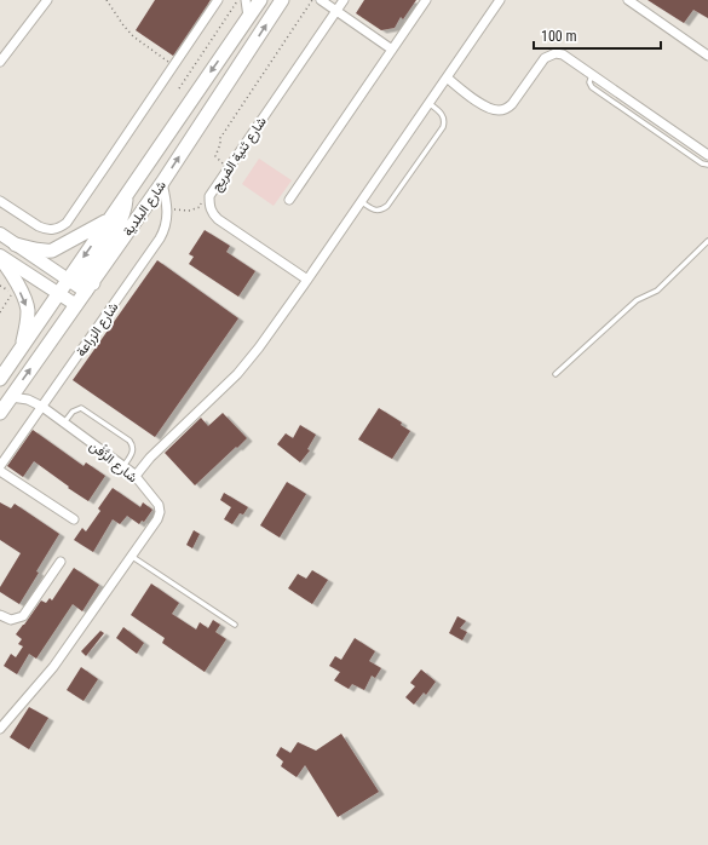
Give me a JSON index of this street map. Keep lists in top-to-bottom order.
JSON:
{
  "streets": {
    "main road": ["شارع البلدية"],
    "street": ["شارع ثنية الفريج", "شارع الزراعة", "شارع الزَّفْن"]
  },
  "crossings": [
    ["شارع البلدية", "شارع الزراعة"],
    ["شارع البلدية", "شارع الزَّفْن"],
    ["شارع الزراعة", "شارع الزَّفْن"]
  ],
  "scale_bar": "100 m"
}
